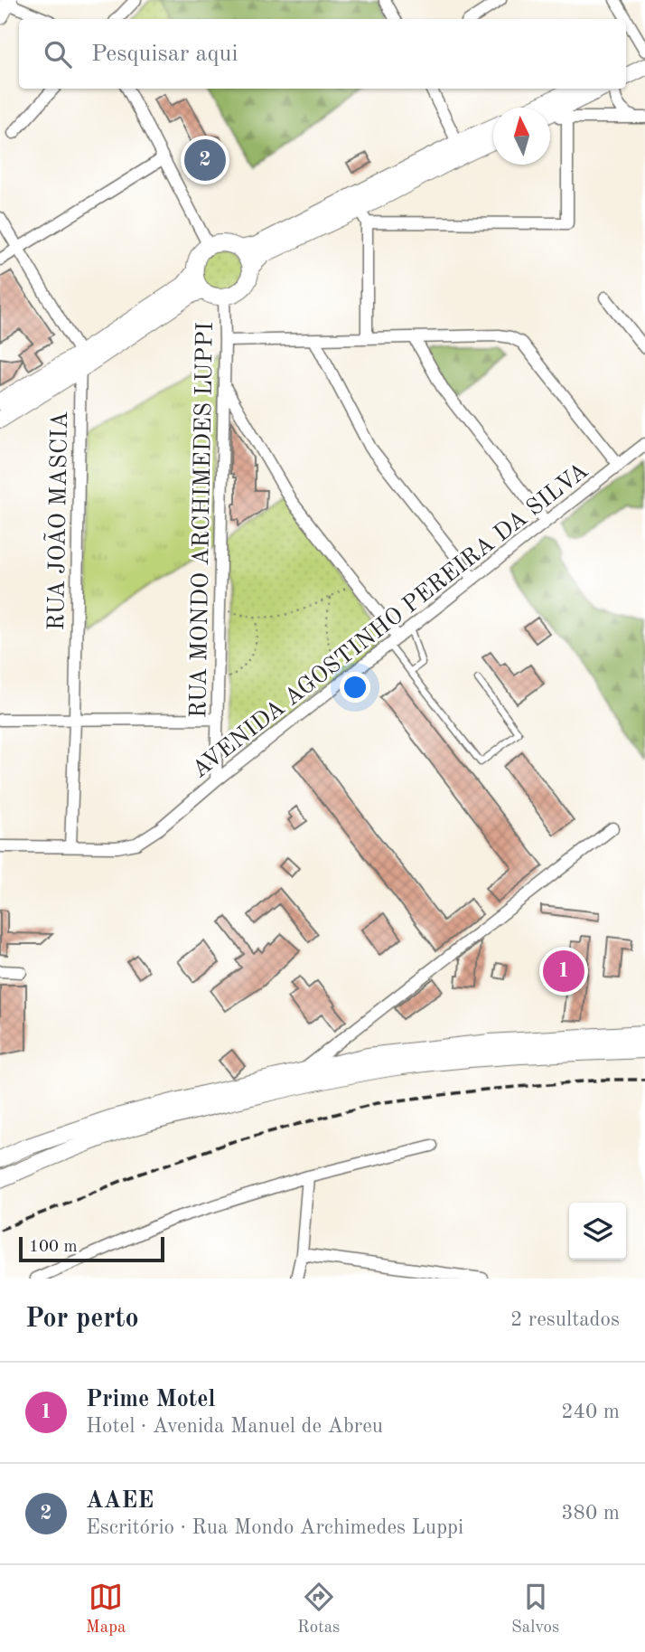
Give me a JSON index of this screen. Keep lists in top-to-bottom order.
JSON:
{
  "streets": {
    "street": ["RUA MONDO ARCHIMEDES LUPPI", "RUA JOÃO MASCIA", "AVENIDA AGOSTINHO PEREIRA DA SILVA"]
  },
  "crossings": [
    ["RUA MONDO ARCHIMEDES LUPPI", "AVENIDA AGOSTINHO PEREIRA DA SILVA"],
    ["RUA JOÃO MASCIA", "AVENIDA AGOSTINHO PEREIRA DA SILVA"]
  ],
  "scale_bar": "100 m",
  "north": "top",
  "page": {
    "search": "Pesquisar aqui",
    "pins": ["2", "1"],
    "scale": "100 m",
    "heading": ["Por perto", "2 resultados"],
    "list": [
      {
        "mark": "1",
        "name": "Prime Motel",
        "note": "Hotel · Avenida Manuel de Abreu",
        "value": "240 m"
      },
      {
        "mark": "2",
        "name": "AAEE",
        "note": "Escritório · Rua Mondo Archimedes Luppi",
        "value": "380 m"
      }
    ],
    "nav": ["Mapa", "Rotas", "Salvos"]
  }
}
